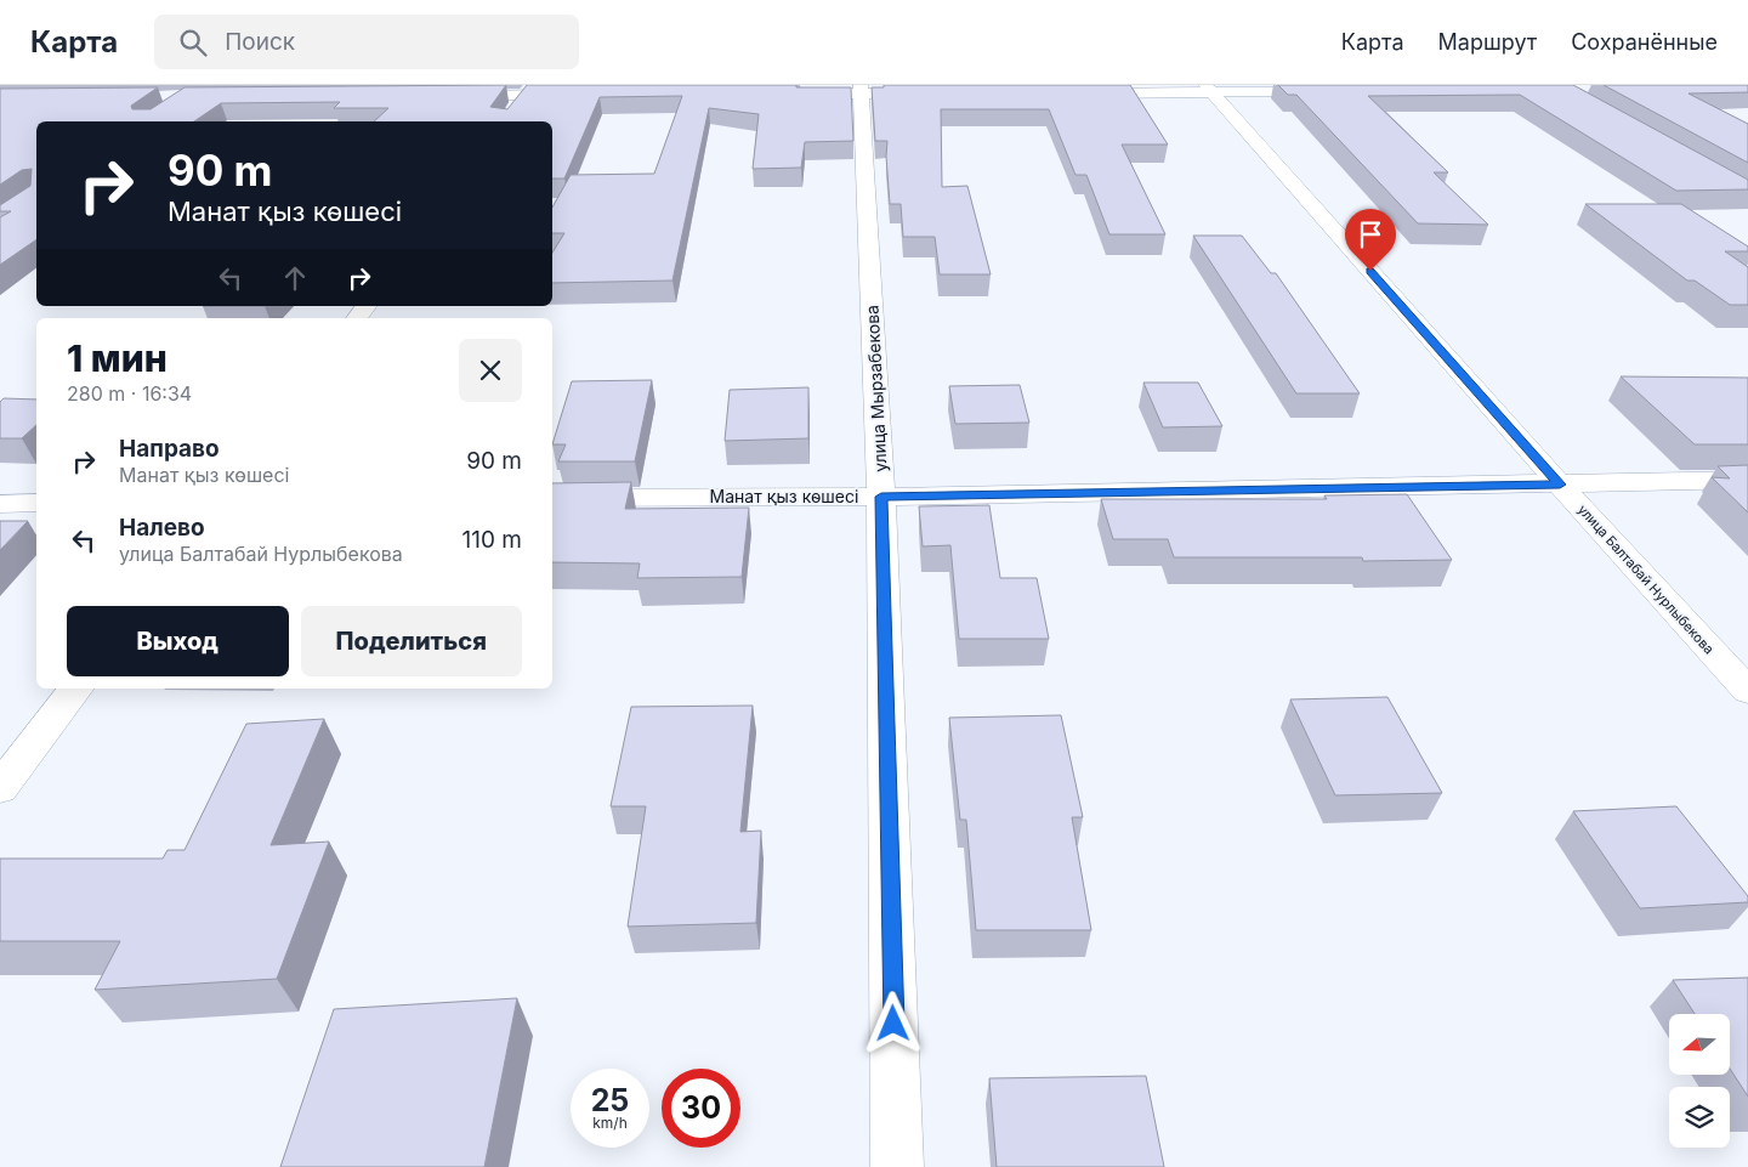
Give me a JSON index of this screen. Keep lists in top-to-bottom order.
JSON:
{
  "streets": {
    "street": ["улица Мырзабекова", "Манат қыз көшесі", "улица Балтабай Нурлыбекова"]
  },
  "crossings": [
    ["улица Мырзабекова", "Манат қыз көшесі"],
    ["Манат қыз көшесі", "улица Балтабай Нурлыбекова"]
  ],
  "north": "left",
  "page": {
    "header": "Карта",
    "search": "Поиск",
    "nav": ["Карта", "Маршрут", "Сохранённые"],
    "turn": ["90 m", "Манат қыз көшесі"],
    "heading": ["1 мин", "280 m · 16:34"],
    "list": [
      {
        "name": "Направо",
        "note": "Манат қыз көшесі",
        "value": "90 m"
      },
      {
        "name": "Налево",
        "note": "улица Балтабай Нурлыбекова",
        "value": "110 m"
      }
    ],
    "buttons": ["Выход", "Поделиться"],
    "speed": "25 km/h",
    "limit": "30"
  }
}
